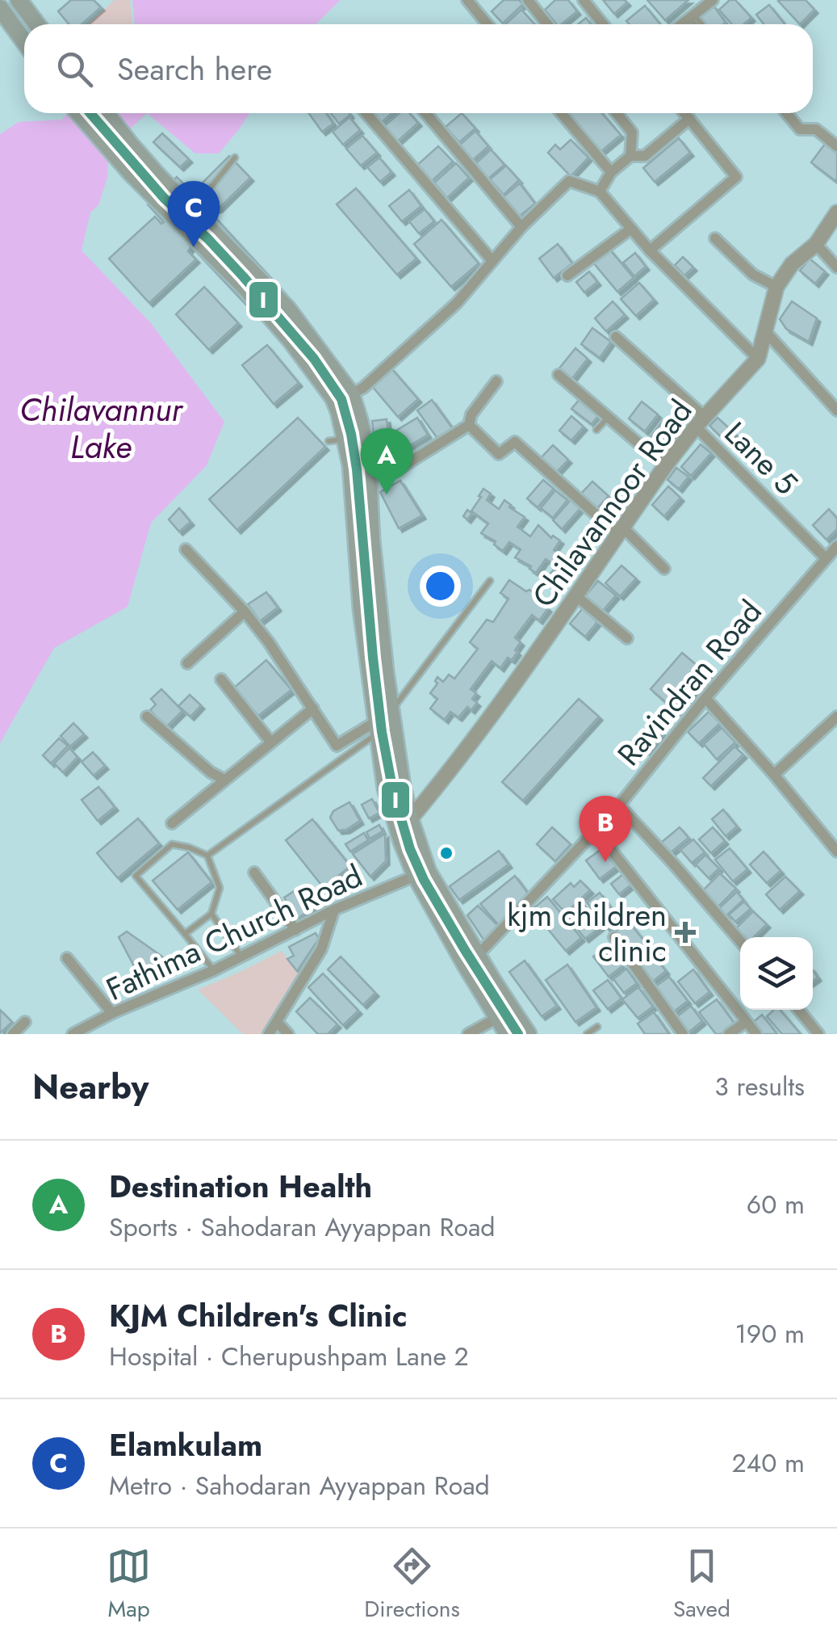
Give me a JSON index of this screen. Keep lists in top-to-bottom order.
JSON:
{
  "streets": {
    "street": [
      "Lane 5",
      "Chilavannoor Road",
      "Ravindran Road",
      "Fathima Church Road"
    ]
  },
  "crossings": [
    ["Lane 5", "Chilavannoor Road"],
    ["Lane 5", "Ravindran Road"]
  ],
  "water": ["Chilavannur Lake"],
  "places": {
    "health": ["kjm children clinic"]
  },
  "lines": ["transit line I"],
  "page": {
    "search": "Search here",
    "pins": ["C", "A", "B"],
    "heading": ["Nearby", "3 results"],
    "list": [
      {
        "mark": "A",
        "name": "Destination Health",
        "note": "Sports · Sahodaran Ayyappan Road",
        "value": "60 m"
      },
      {
        "mark": "B",
        "name": "KJM Children's Clinic",
        "note": "Hospital · Cherupushpam Lane 2",
        "value": "190 m"
      },
      {
        "mark": "C",
        "name": "Elamkulam",
        "note": "Metro · Sahodaran Ayyappan Road",
        "value": "240 m"
      }
    ],
    "nav": ["Map", "Directions", "Saved"]
  }
}
